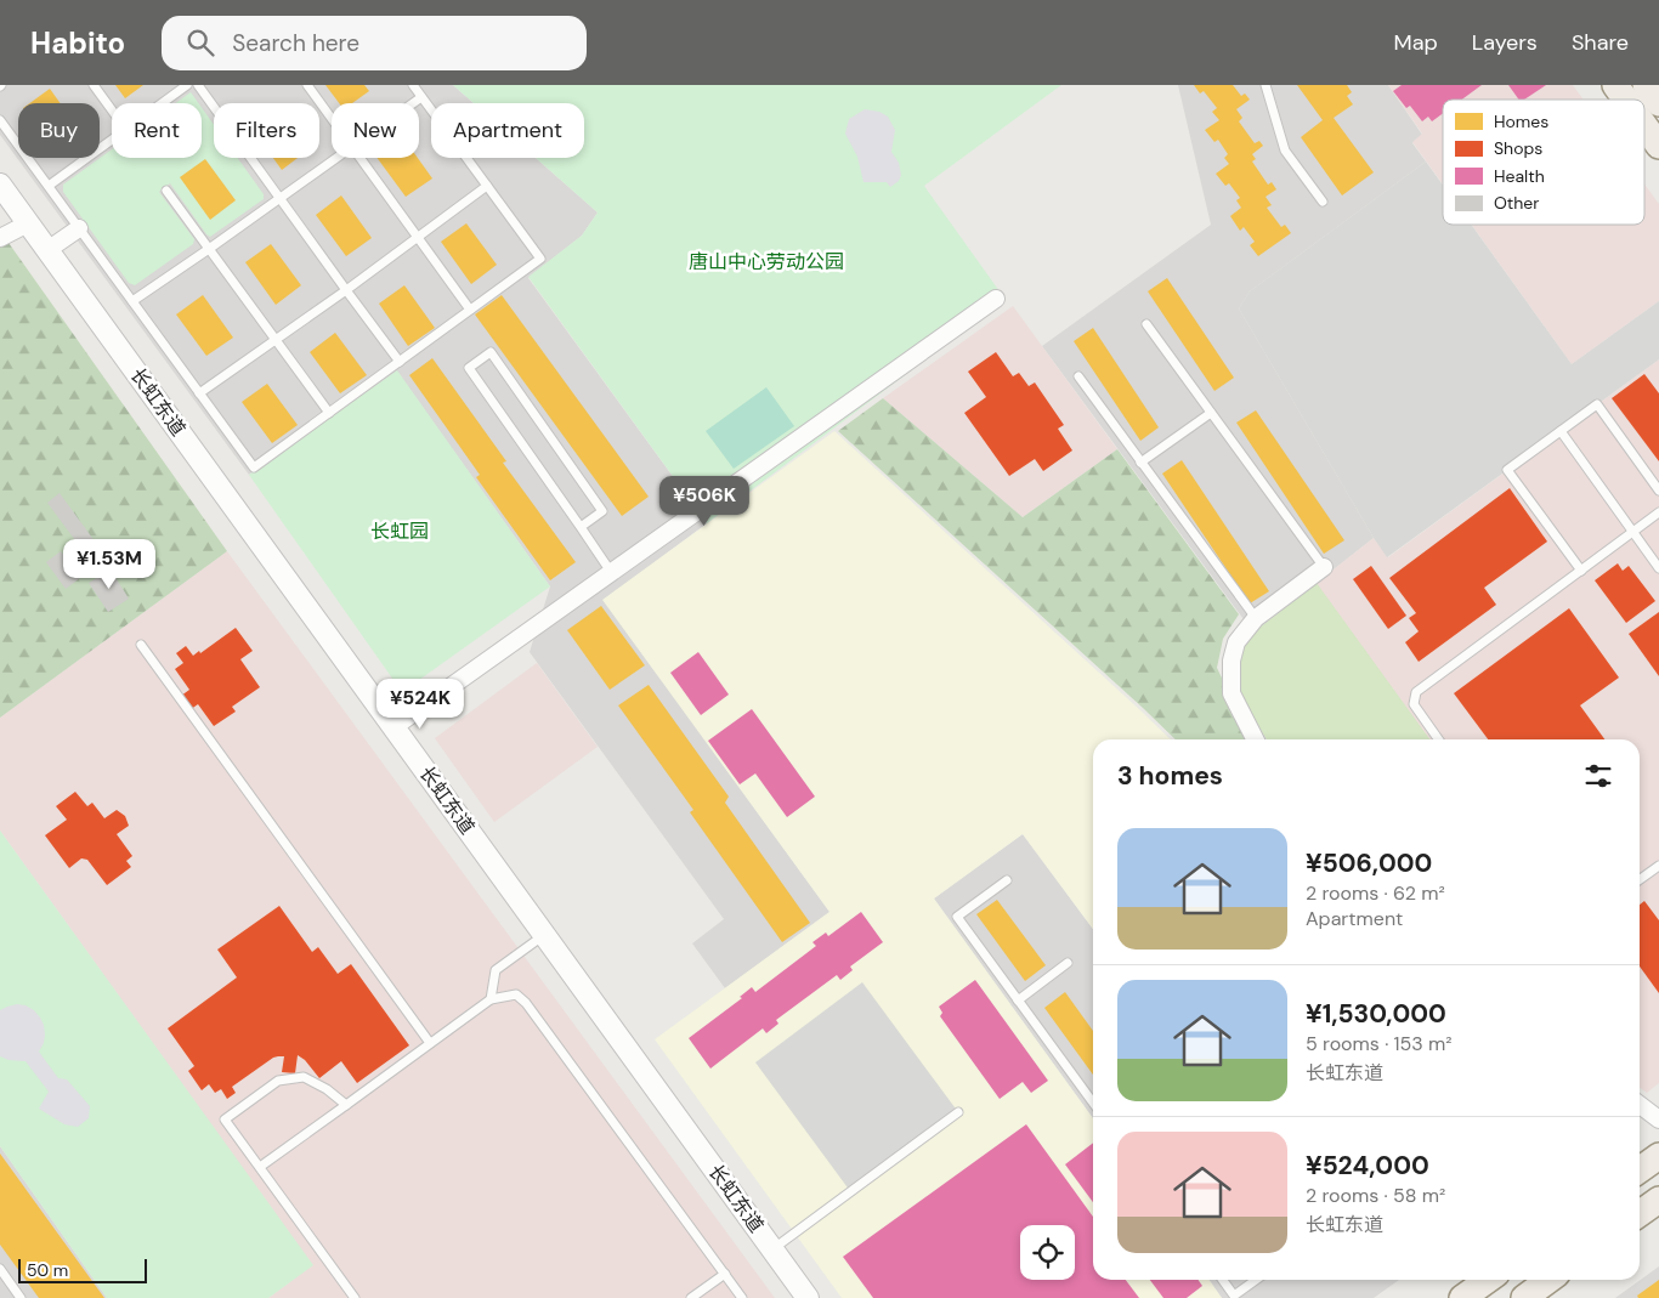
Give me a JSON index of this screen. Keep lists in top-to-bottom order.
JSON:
{
  "streets": {
    "street": ["长虹东道"]
  },
  "parks": ["唐山中心劳动公园", "长虹园"],
  "legend": [
    "Homes",
    "Shops",
    "Health",
    "Other"
  ],
  "scale_bar": "50 m",
  "page": {
    "header": "Habito",
    "search": "Search here",
    "nav": ["Map", "Layers", "Share"],
    "chip": [
      "Buy",
      "Rent",
      "Filters",
      "New",
      "Apartment"
    ],
    "price": ["¥506K", "¥1.53M", "¥524K"],
    "heading": "3 homes",
    "list": [
      {
        "name": "¥506,000",
        "note": "2 rooms · 62 m² · Apartment"
      },
      {
        "name": "¥1,530,000",
        "note": "5 rooms · 153 m² · 长虹东道"
      },
      {
        "name": "¥524,000",
        "note": "2 rooms · 58 m² · 长虹东道"
      }
    ],
    "scale": "50 m"
  }
}
